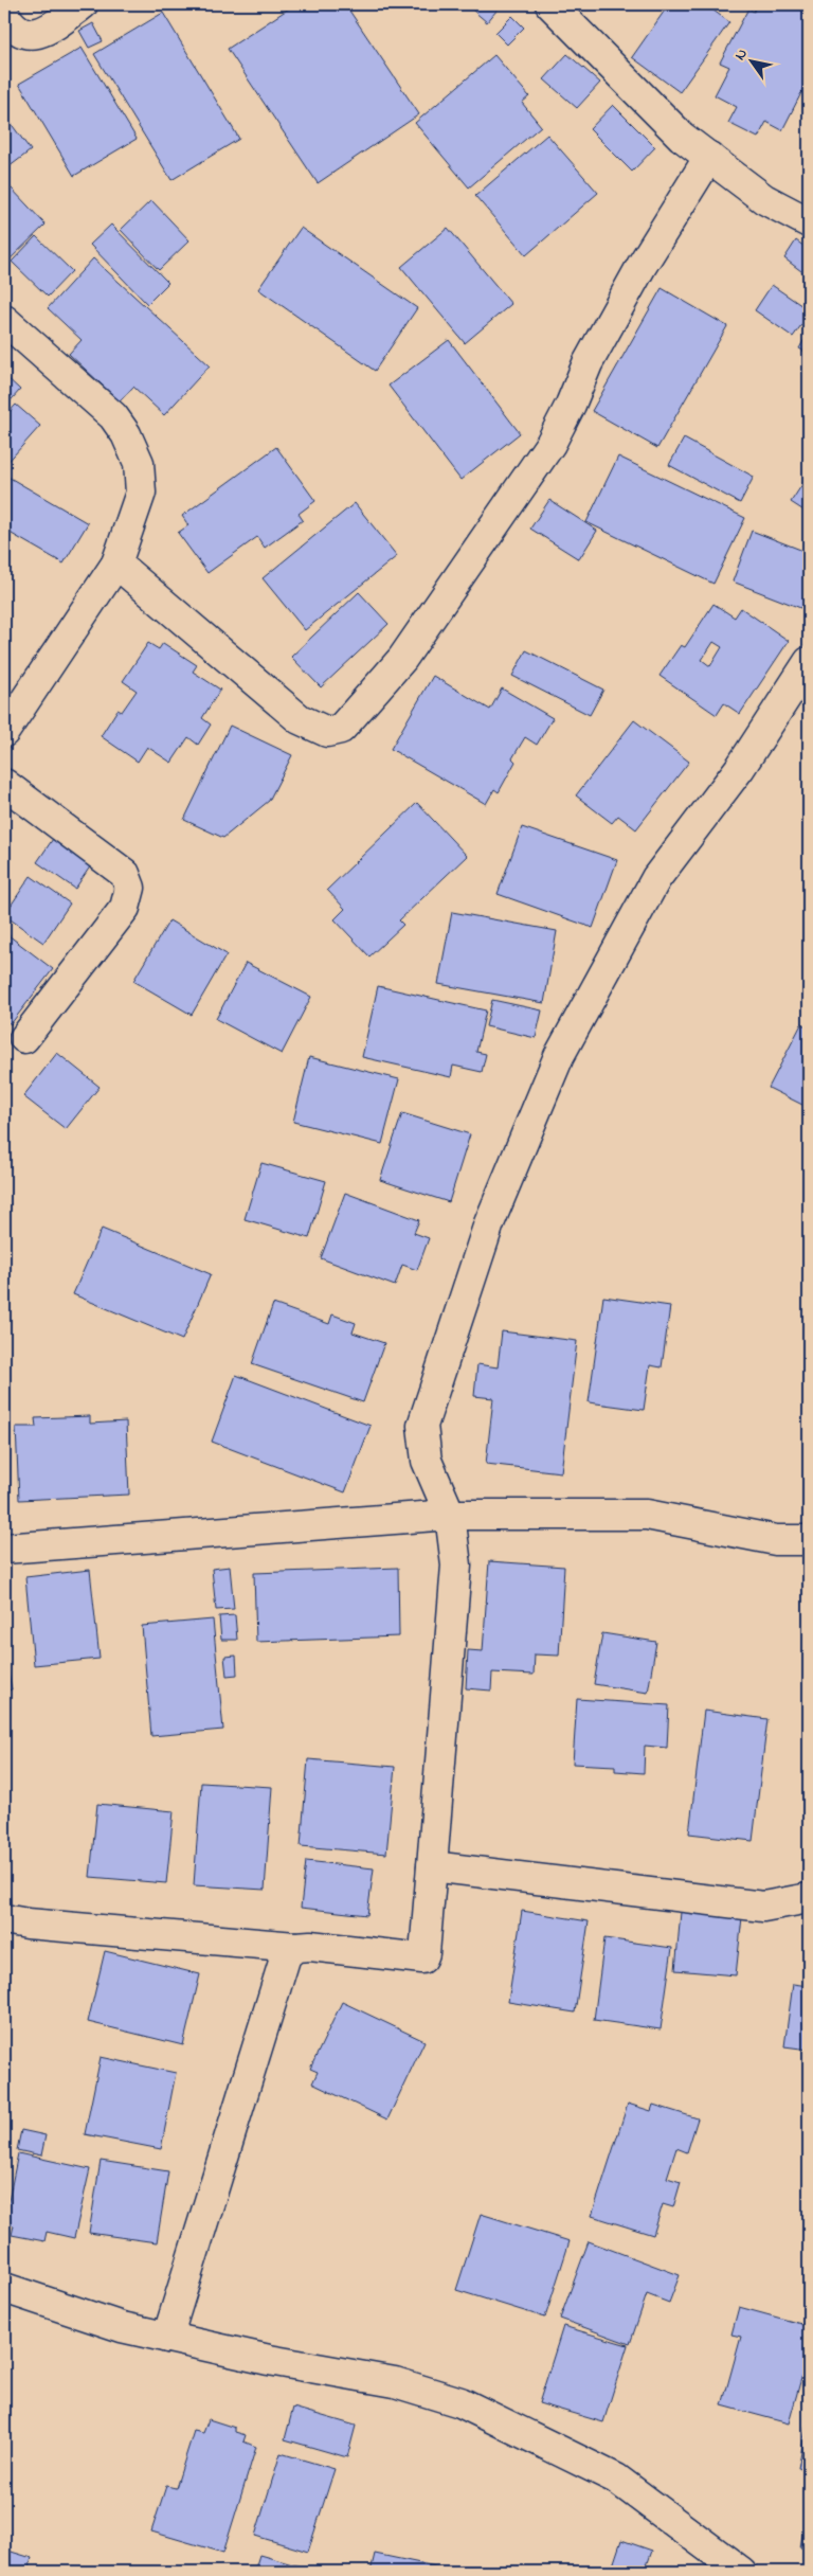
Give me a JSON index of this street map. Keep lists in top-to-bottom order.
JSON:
{
  "north": "top left"
}
